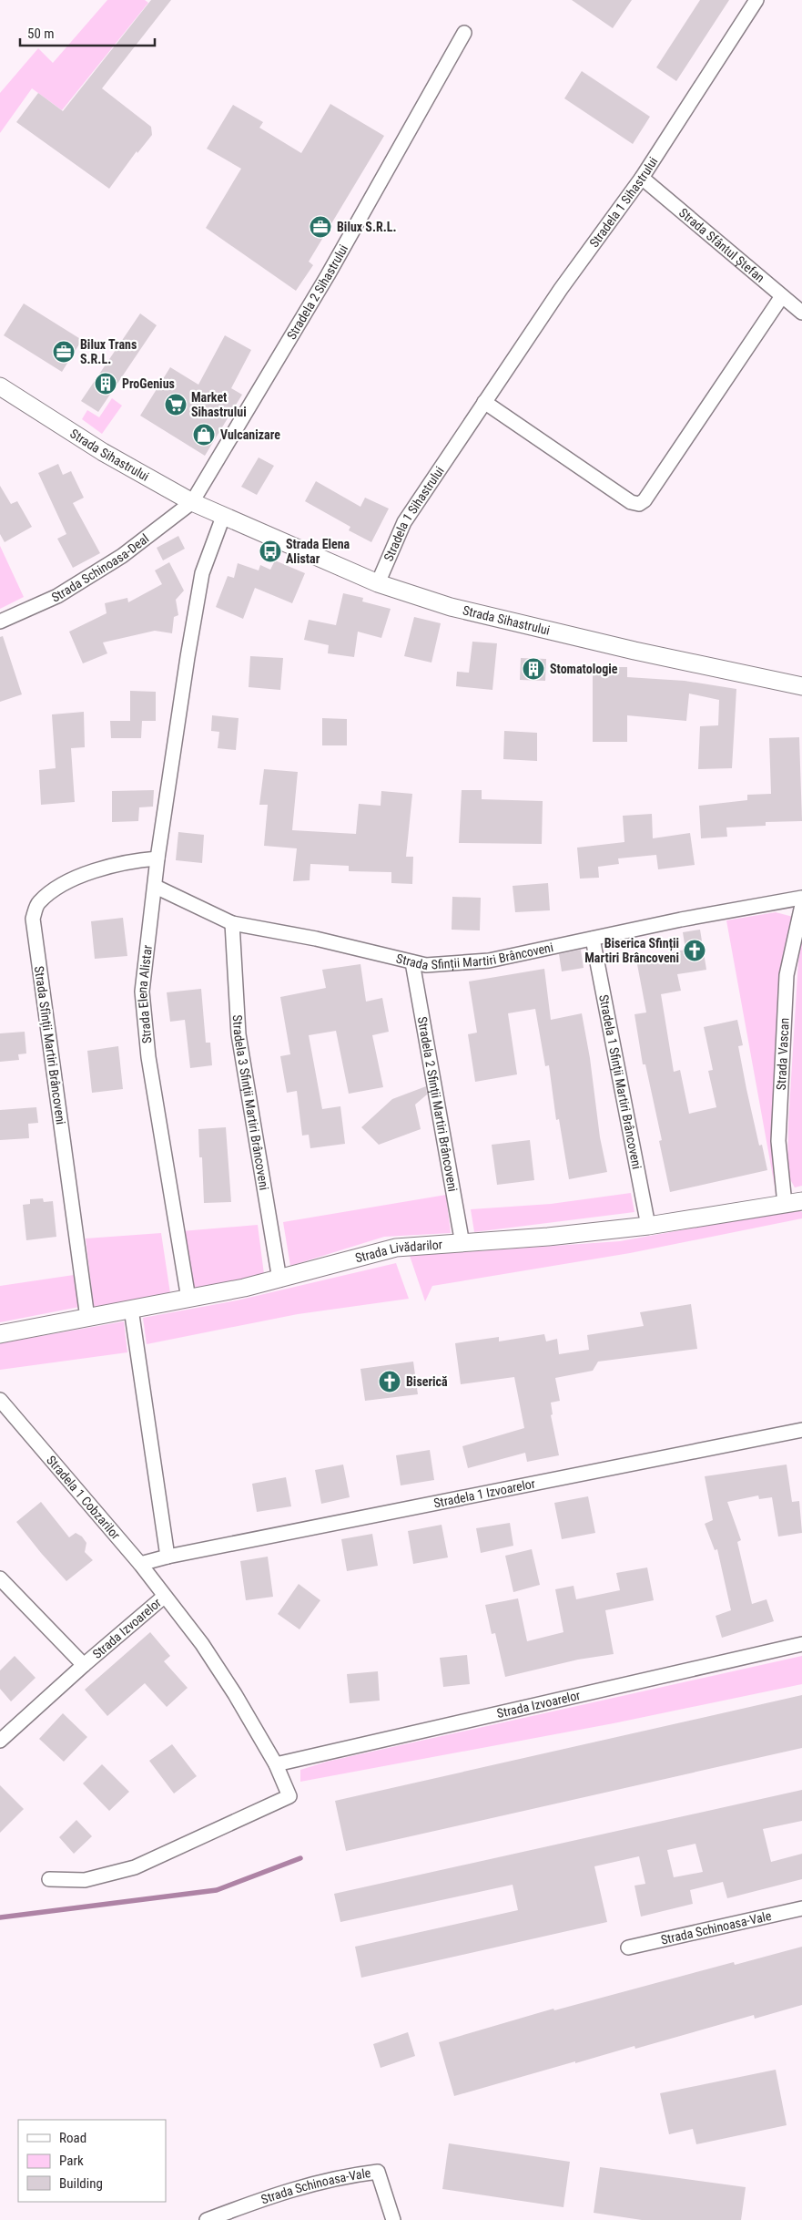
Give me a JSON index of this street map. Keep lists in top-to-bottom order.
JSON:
{
  "streets": {
    "street": [
      "Stradela 1 Sihastrului",
      "Strada Sfântul Ștefan",
      "Stradela 2 Sihastrului",
      "Strada Sihastrului",
      "Strada Schinoasa-Deal",
      "Strada Sfinții Martiri Brâncoveni",
      "Strada Elena Alistar",
      "Strada Sfînții Martiri Brâncoveni",
      "Strada Vascan",
      "Stradela 1 Sfinții Martiri Brâncoveni",
      "Stradela 3 Sfinții Martiri Brâncoveni",
      "Stradela 2 Sfinții Martiri Brâncoveni",
      "Strada Livădarilor",
      "Stradela 1 Izvoarelor",
      "Stradela 1 Cobzarilor",
      "Strada Izvoarelor",
      "Strada Schinoasa-Vale"
    ]
  },
  "crossings": [
    ["Stradela 1 Sihastrului", "Strada Sfântul Ștefan"],
    ["Stradela 1 Sihastrului", "Strada Sihastrului"],
    ["Stradela 2 Sihastrului", "Strada Sihastrului"],
    ["Stradela 2 Sihastrului", "Strada Schinoasa-Deal"],
    ["Strada Sihastrului", "Strada Schinoasa-Deal"],
    ["Strada Sihastrului", "Strada Elena Alistar"],
    ["Strada Sfinții Martiri Brâncoveni", "Strada Elena Alistar"],
    ["Strada Sfinții Martiri Brâncoveni", "Stradela 1 Sfinții Martiri Brâncoveni"],
    ["Strada Sfinții Martiri Brâncoveni", "Stradela 3 Sfinții Martiri Brâncoveni"],
    ["Strada Sfinții Martiri Brâncoveni", "Stradela 2 Sfinții Martiri Brâncoveni"],
    ["Strada Elena Alistar", "Strada Sfînții Martiri Brâncoveni"],
    ["Strada Elena Alistar", "Strada Livădarilor"],
    ["Strada Sfînții Martiri Brâncoveni", "Strada Livădarilor"],
    ["Strada Vascan", "Strada Livădarilor"],
    ["Stradela 1 Sfinții Martiri Brâncoveni", "Strada Livădarilor"],
    ["Stradela 3 Sfinții Martiri Brâncoveni", "Strada Livădarilor"],
    ["Stradela 2 Sfinții Martiri Brâncoveni", "Strada Livădarilor"],
    ["Stradela 1 Izvoarelor", "Stradela 1 Cobzarilor"],
    ["Stradela 1 Cobzarilor", "Strada Izvoarelor"]
  ],
  "places": {
    "office": ["Bilux S.R.L.", "Bilux Trans S.R.L."],
    "building": ["ProGenius", "Stomatologie"],
    "supermarket": ["Market Sihastrului"],
    "shop": ["Vulcanizare"],
    "bus stop": ["Strada Elena Alistar"],
    "church": ["Biserica Sfinții Martiri Brâncoveni", "Biserică"]
  },
  "legend": ["Road", "Park", "Building"],
  "scale_bar": "50 m"
}
